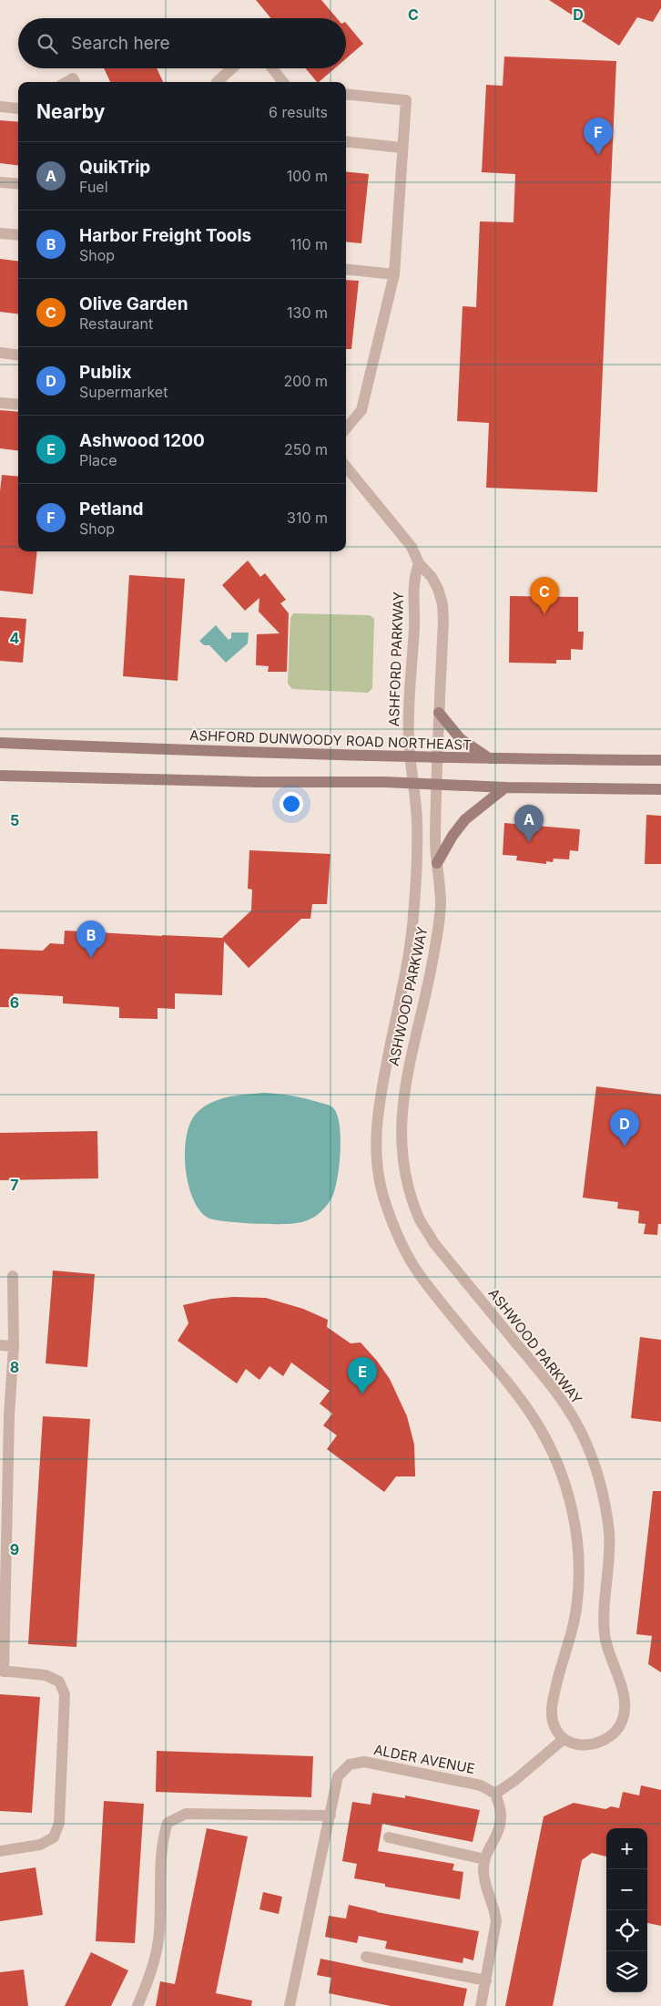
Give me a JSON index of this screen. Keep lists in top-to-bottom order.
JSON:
{
  "streets": {
    "main road": ["ASHFORD DUNWOODY ROAD NORTHEAST"],
    "street": ["ASHFORD PARKWAY", "ASHWOOD PARKWAY", "ALDER AVENUE"]
  },
  "crossings": [
    ["ASHFORD PARKWAY", "ASHFORD DUNWOODY ROAD NORTHEAST"],
    ["ASHFORD PARKWAY", "ASHWOOD PARKWAY"],
    ["ASHFORD DUNWOODY ROAD NORTHEAST", "ASHWOOD PARKWAY"]
  ],
  "page": {
    "search": "Search here",
    "heading": ["Nearby", "6 results"],
    "pins": [
      "F",
      "C",
      "A",
      "B",
      "D",
      "E"
    ],
    "list": [
      {
        "mark": "A",
        "name": "QuikTrip",
        "note": "Fuel",
        "value": "100 m"
      },
      {
        "mark": "B",
        "name": "Harbor Freight Tools",
        "note": "Shop",
        "value": "110 m"
      },
      {
        "mark": "C",
        "name": "Olive Garden",
        "note": "Restaurant",
        "value": "130 m"
      },
      {
        "mark": "D",
        "name": "Publix",
        "note": "Supermarket",
        "value": "200 m"
      },
      {
        "mark": "E",
        "name": "Ashwood 1200",
        "note": "Place",
        "value": "250 m"
      },
      {
        "mark": "F",
        "name": "Petland",
        "note": "Shop",
        "value": "310 m"
      }
    ],
    "map_buttons": ["+", "−"]
  },
  "grid": {
    "columns": ["C", "D"],
    "rows": [
      "4",
      "5",
      "6",
      "7",
      "8",
      "9"
    ]
  }
}
